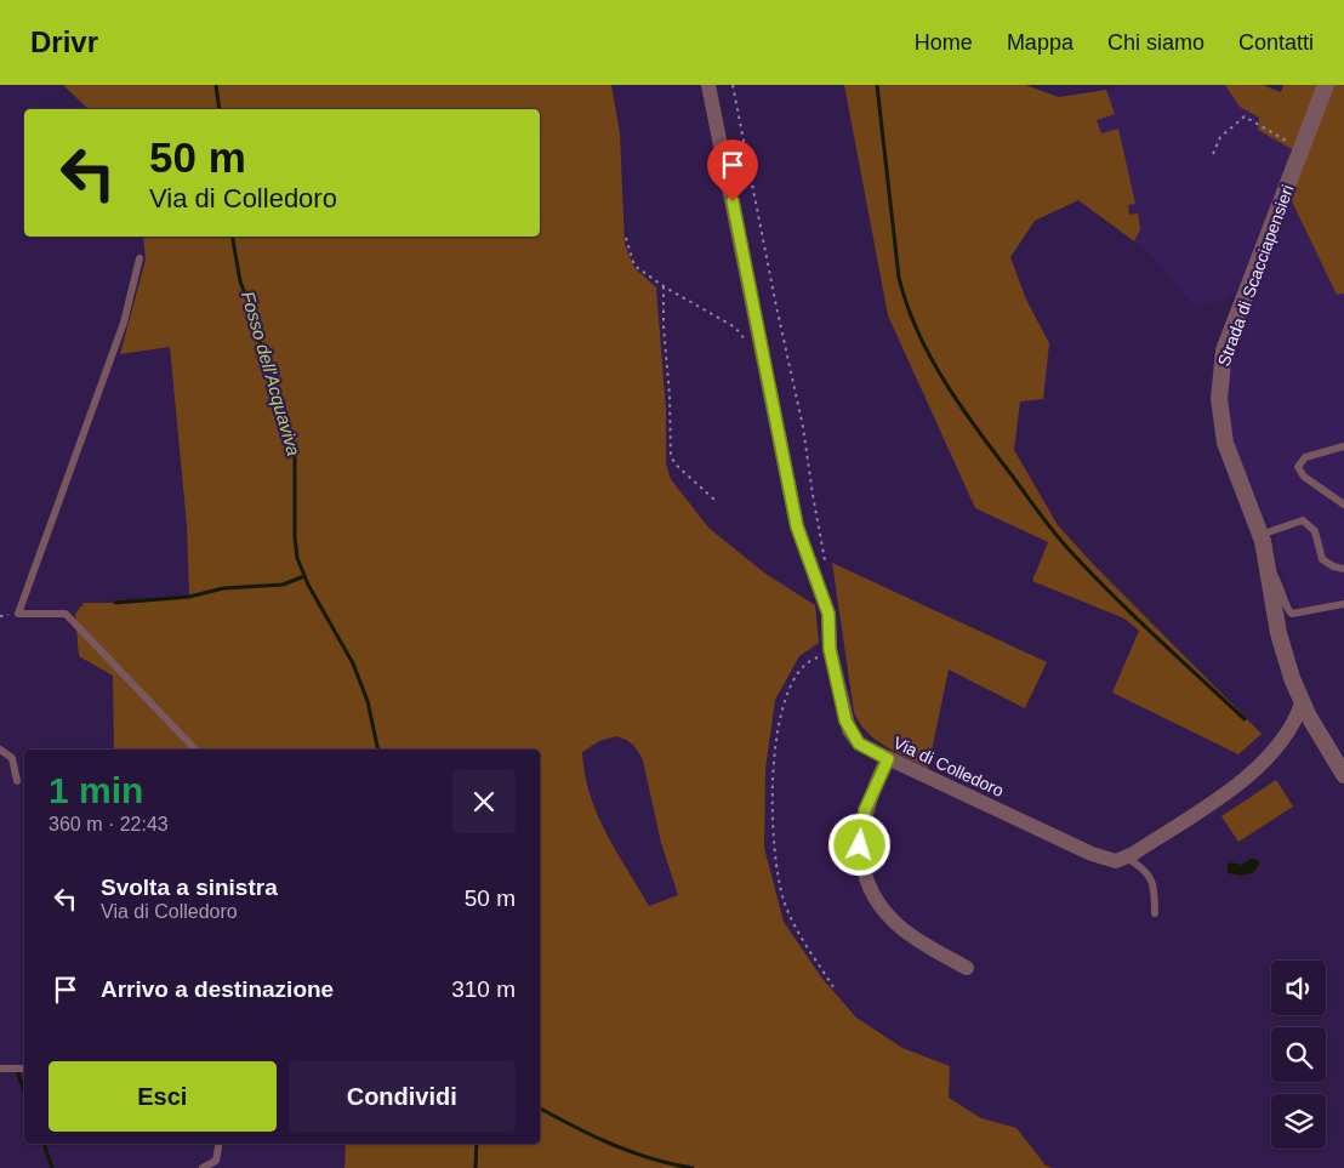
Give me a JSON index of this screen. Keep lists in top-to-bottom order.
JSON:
{
  "streets": {
    "street": ["Strada di Scacciapensieri", "Via di Colledoro"]
  },
  "water": ["Fosso dell'Acquaviva"],
  "page": {
    "header": "Drivr",
    "nav": [
      "Home",
      "Mappa",
      "Chi siamo",
      "Contatti"
    ],
    "turn": ["50 m", "Via di Colledoro"],
    "heading": ["1 min", "360 m · 22:43"],
    "list": [
      {
        "name": "Svolta a sinistra",
        "note": "Via di Colledoro",
        "value": "50 m"
      },
      {
        "name": "Arrivo a destinazione",
        "value": "310 m"
      }
    ],
    "buttons": ["Esci", "Condividi"]
  }
}
